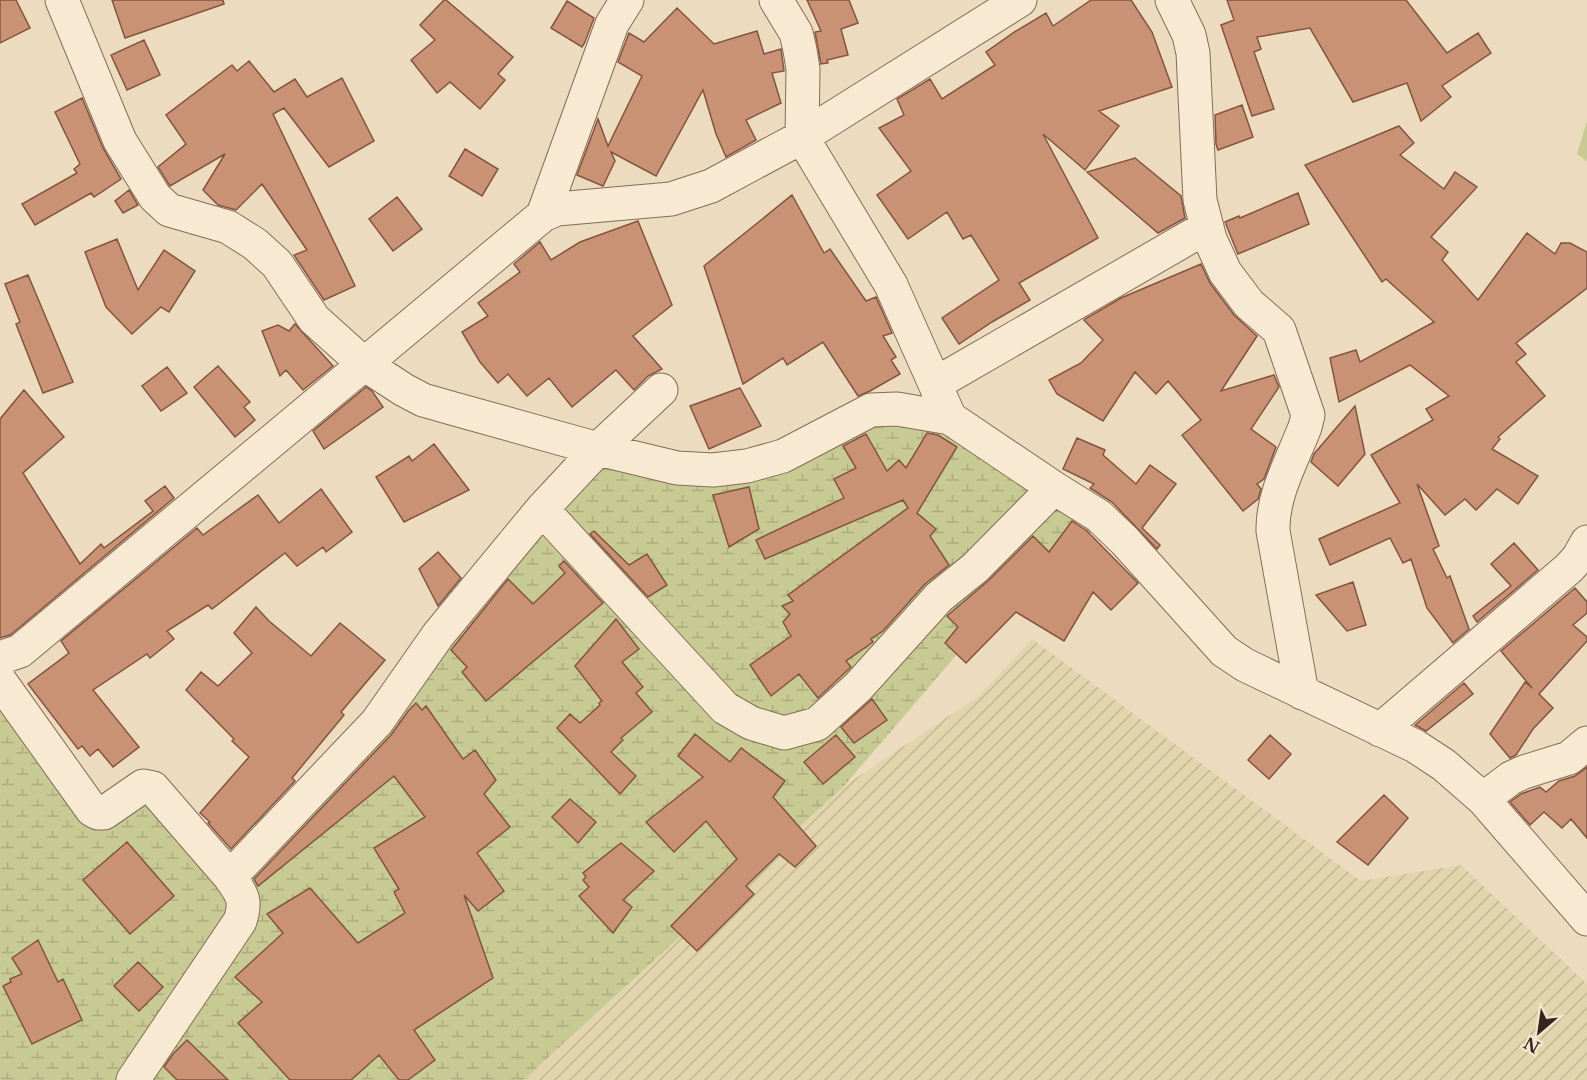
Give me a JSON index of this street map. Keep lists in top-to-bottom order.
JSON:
{
  "north": "bottom left"
}
